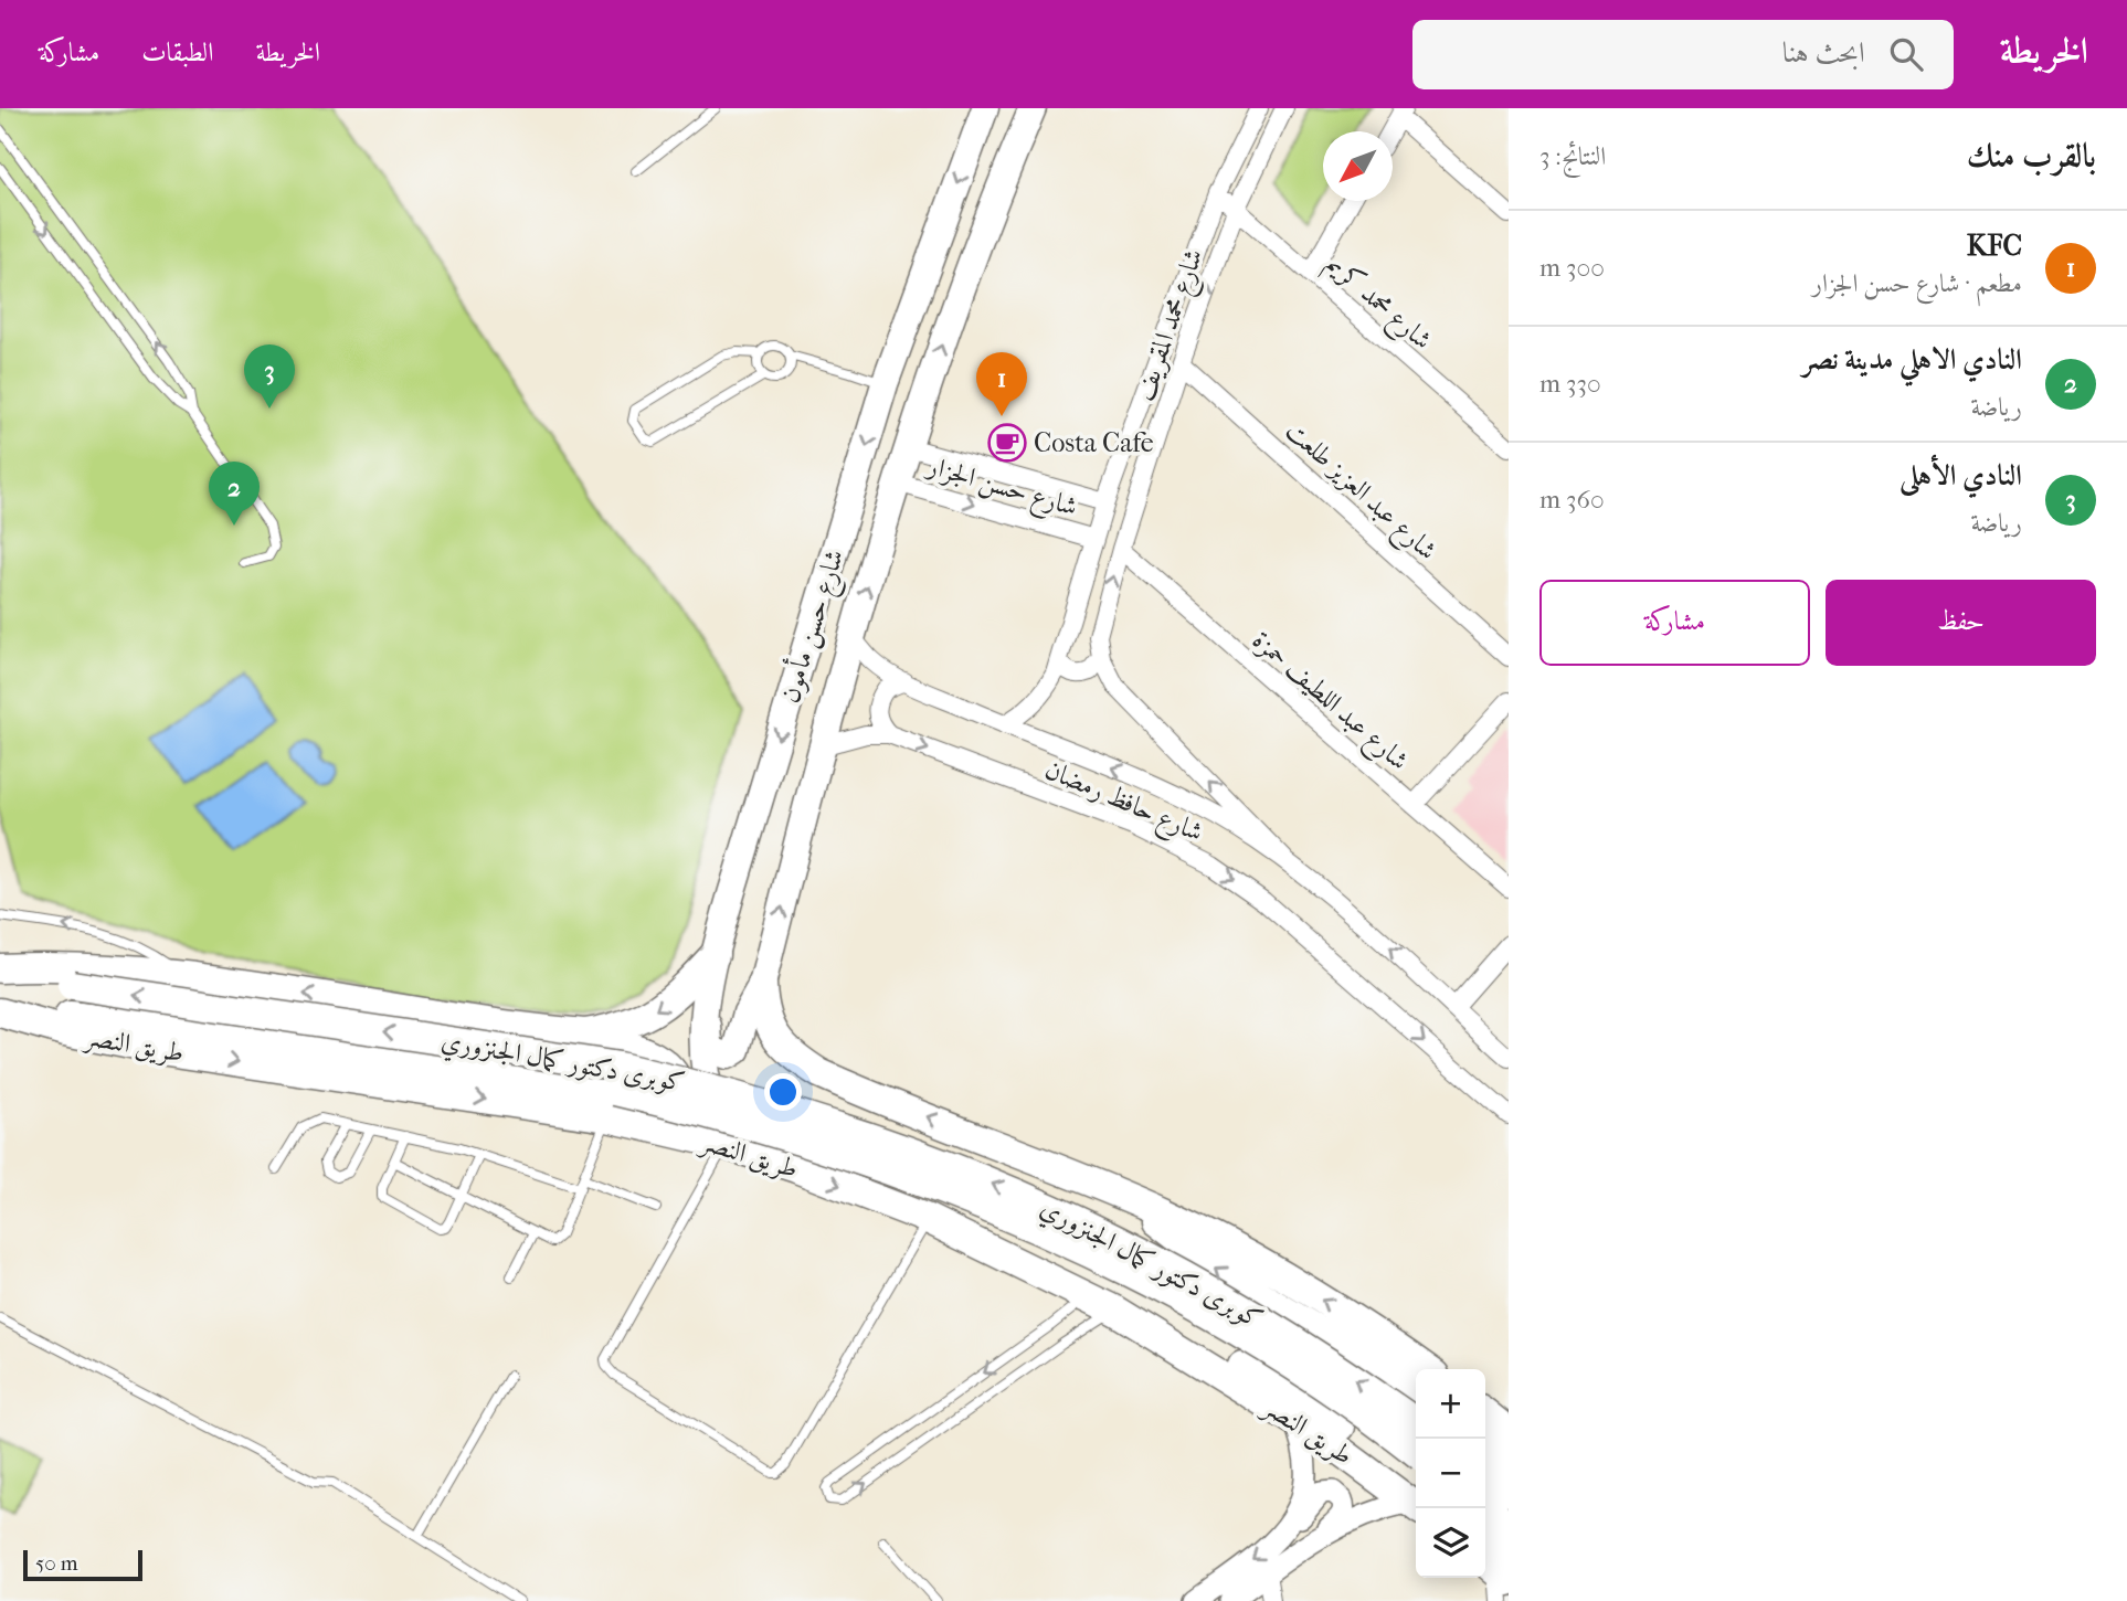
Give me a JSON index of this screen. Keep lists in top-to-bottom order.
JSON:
{
  "streets": {
    "highway": ["طريق النصر", "كوبرى دكتور كمال الجنزوري"],
    "main road": ["شارع حسن مأمون"],
    "street": [
      "شارع محمد كريم",
      "شارع محمد المقريف",
      "شارع حسن الجزار",
      "شارع عبد العزيز طلعت",
      "شارع عبد اللطيف حمزة",
      "شارع حافظ رمضان"
    ]
  },
  "crossings": [
    ["شارع محمد كريم", "شارع محمد المقريف"],
    ["شارع محمد المقريف", "شارع حسن الجزار"],
    ["شارع محمد المقريف", "شارع عبد العزيز طلعت"],
    ["شارع محمد المقريف", "شارع عبد اللطيف حمزة"],
    ["شارع محمد المقريف", "شارع حافظ رمضان"],
    ["شارع حسن الجزار", "شارع حسن مأمون"],
    ["شارع حسن مأمون", "شارع حافظ رمضان"],
    ["شارع حسن مأمون", "طريق النصر"],
    ["طريق النصر", "كوبرى دكتور كمال الجنزوري"]
  ],
  "places": {
    "cafe": ["Costa Cafe"]
  },
  "scale_bar": "50 m",
  "north": "bottom left",
  "page": {
    "header": "الخريطة",
    "search": "ابحث هنا",
    "nav": ["الخريطة", "الطبقات", "مشاركة"],
    "heading": ["بالقرب منك", "النتائج: 3"],
    "list": [
      {
        "mark": "1",
        "name": "KFC",
        "note": "مطعم · شارع حسن الجزار",
        "value": "300 m"
      },
      {
        "mark": "2",
        "name": "النادي الاهلي مدينة نصر",
        "note": "رياضة",
        "value": "330 m"
      },
      {
        "mark": "3",
        "name": "النادي الأهلى",
        "note": "رياضة",
        "value": "360 m"
      }
    ],
    "pins": ["3", "1", "2"],
    "buttons": ["حفظ", "مشاركة"],
    "map_buttons": ["+", "−"],
    "scale": "50 m"
  }
}
